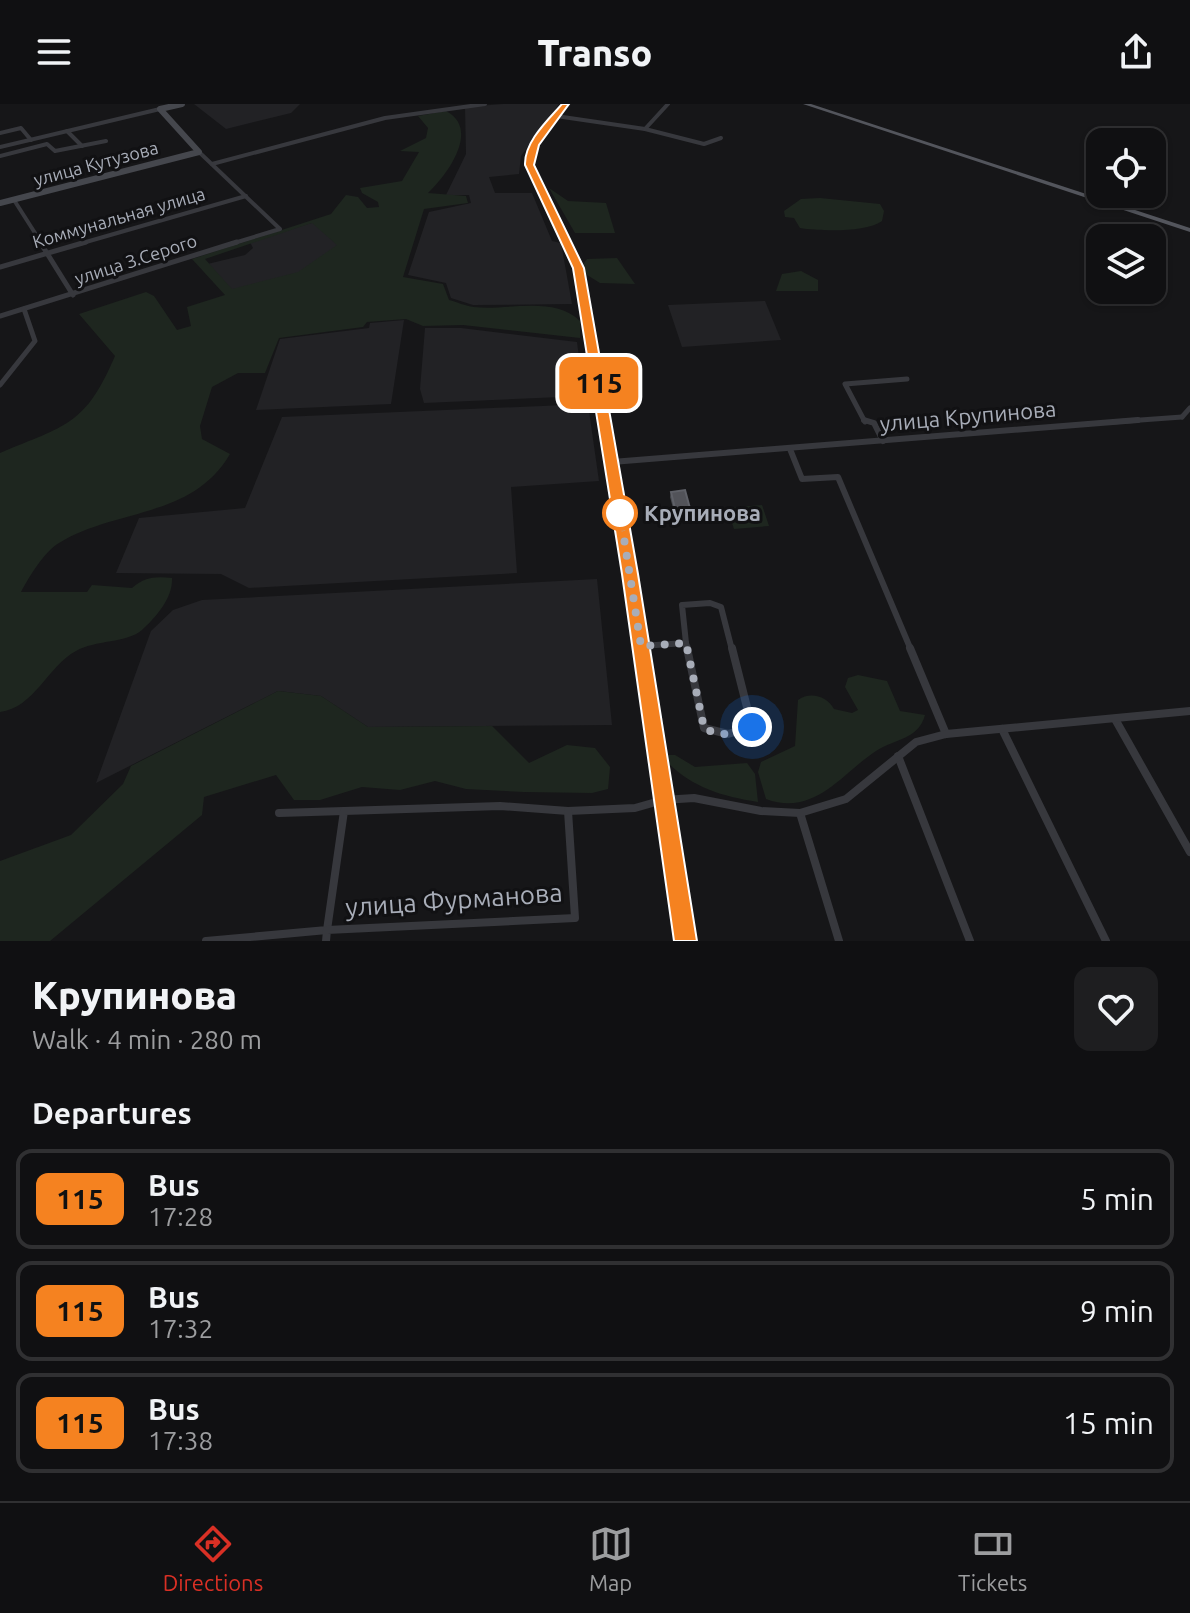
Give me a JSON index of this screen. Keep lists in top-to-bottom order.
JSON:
{
  "streets": {
    "street": [
      "улица Кутузова",
      "Коммунальная улица",
      "улица З.Серого",
      "улица Крупинова",
      "улица Фурманова"
    ]
  },
  "crossings": [
    ["Коммунальная улица", "улица З.Серого"]
  ],
  "places": ["Крупинова"],
  "lines": ["bus line 115"],
  "page": {
    "header": "Transo",
    "on_map": "115",
    "heading": [
      ["Крупинова", "Walk · 4 min · 280 m"],
      "Departures"
    ],
    "list": [
      {
        "mark": "115",
        "name": "Bus",
        "note": "17:28",
        "value": "5 min"
      },
      {
        "mark": "115",
        "name": "Bus",
        "note": "17:32",
        "value": "9 min"
      },
      {
        "mark": "115",
        "name": "Bus",
        "note": "17:38",
        "value": "15 min"
      }
    ],
    "tabs": ["Directions", "Map", "Tickets"]
  }
}
